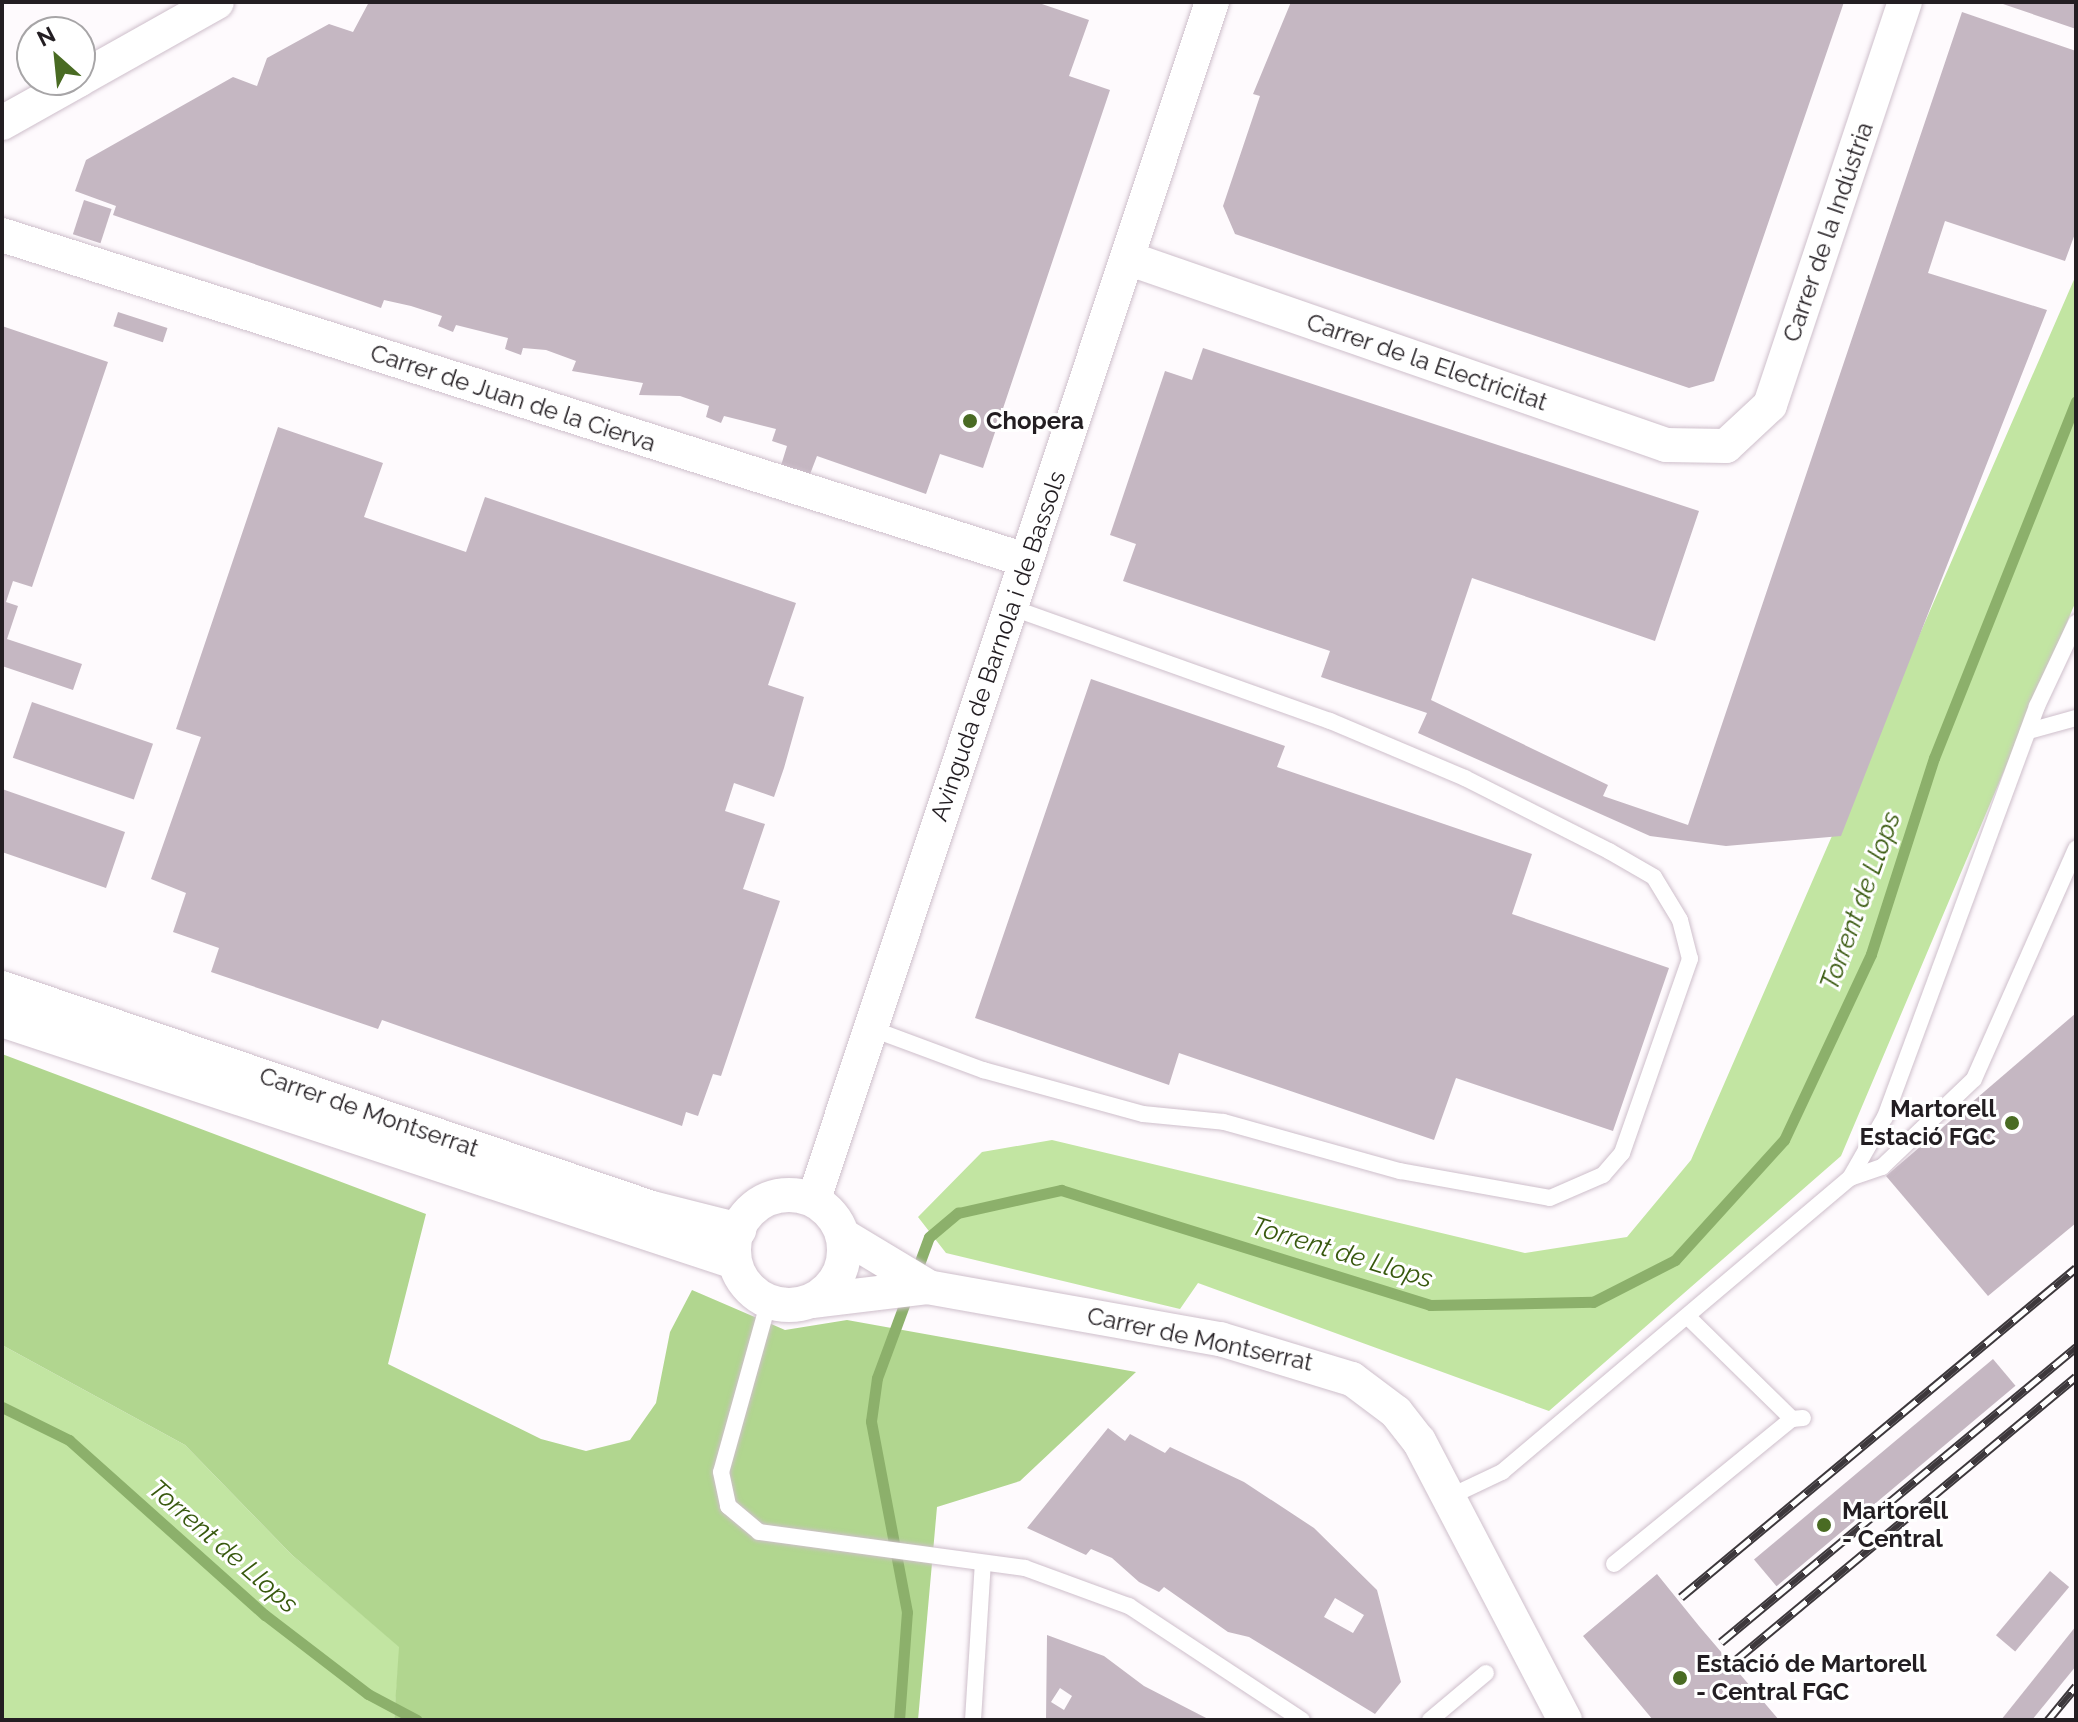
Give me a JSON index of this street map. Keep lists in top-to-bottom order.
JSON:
{
  "streets": {
    "street": [
      "Carrer de la Indústria",
      "Carrer de la Electricitat",
      "Carrer de Juan de la Cierva",
      "Avinguda de Barnola i de Bassols",
      "Carrer de Montserrat"
    ]
  },
  "crossings": [
    ["Carrer de la Indústria", "Carrer de la Electricitat"],
    ["Carrer de la Electricitat", "Avinguda de Barnola i de Bassols"],
    ["Carrer de Juan de la Cierva", "Avinguda de Barnola i de Bassols"],
    ["Avinguda de Barnola i de Bassols", "Carrer de Montserrat"]
  ],
  "water": ["Torrent de Llops"],
  "places": [
    "Chopera",
    "Martorell Estació FGC",
    "Martorell - Central",
    "Estació de Martorell - Central FGC"
  ],
  "north": "top left"
}
